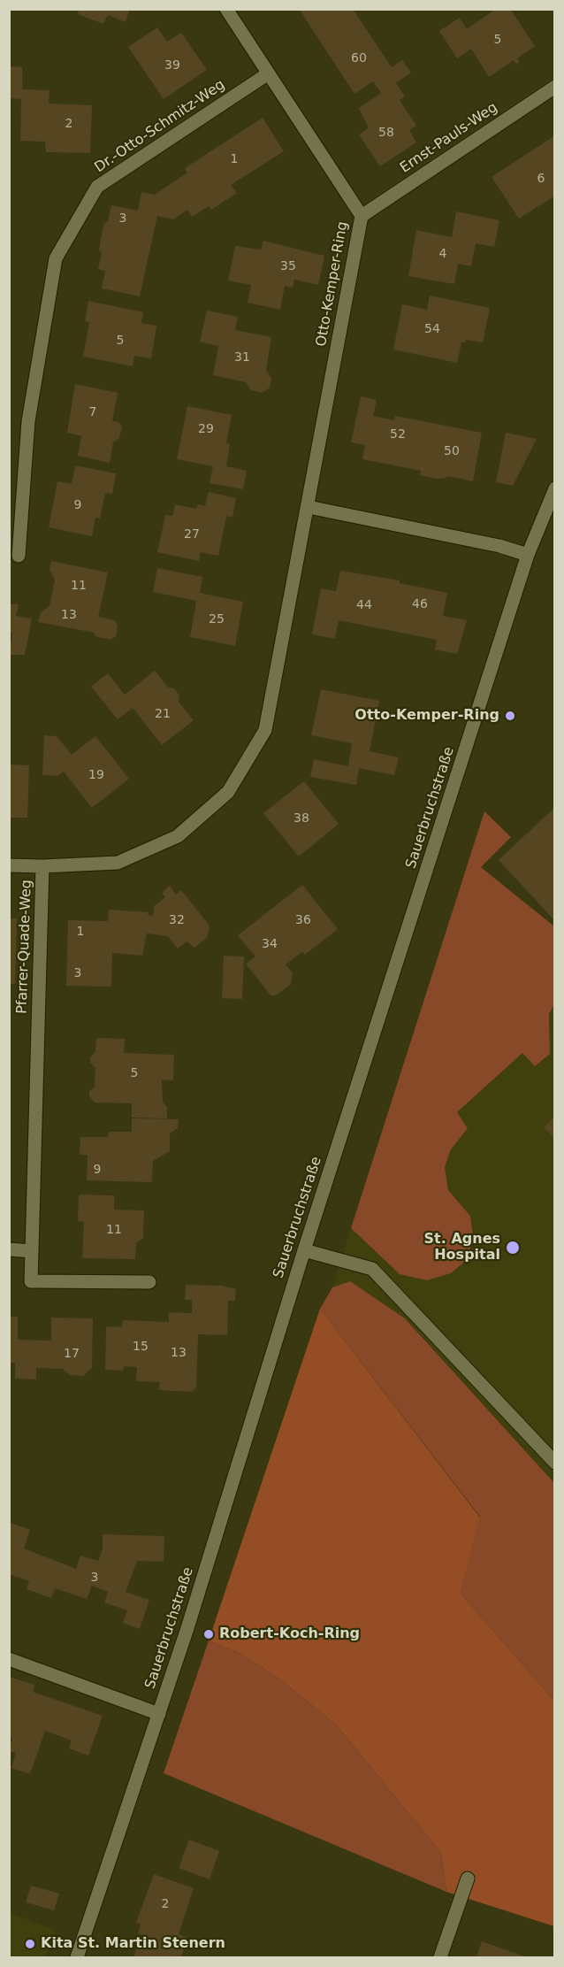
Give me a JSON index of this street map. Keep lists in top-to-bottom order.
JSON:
{
  "streets": {
    "street": [
      "Dr.-Otto-Schmitz-Weg",
      "Ernst-Pauls-Weg",
      "Otto-Kemper-Ring",
      "Sauerbruchstraße",
      "Pfarrer-Quade-Weg"
    ]
  },
  "crossings": [
    ["Dr.-Otto-Schmitz-Weg", "Otto-Kemper-Ring"],
    ["Ernst-Pauls-Weg", "Otto-Kemper-Ring"],
    ["Otto-Kemper-Ring", "Pfarrer-Quade-Weg"]
  ],
  "places": [
    "Otto-Kemper-Ring",
    "St. Agnes Hospital",
    "Robert-Koch-Ring",
    "Kita St. Martin Stenern"
  ],
  "house_numbers": [
    "5",
    "60",
    "39",
    "2",
    "58",
    "1",
    "6",
    "3",
    "4",
    "35",
    "54",
    "5",
    "31",
    "7",
    "29",
    "52",
    "50",
    "9",
    "27",
    "11",
    "46",
    "44",
    "13",
    "25",
    "21",
    "19",
    "38",
    "32",
    "36",
    "1",
    "34",
    "3",
    "5",
    "9",
    "11",
    "15",
    "13",
    "17",
    "3",
    "2"
  ]
}
